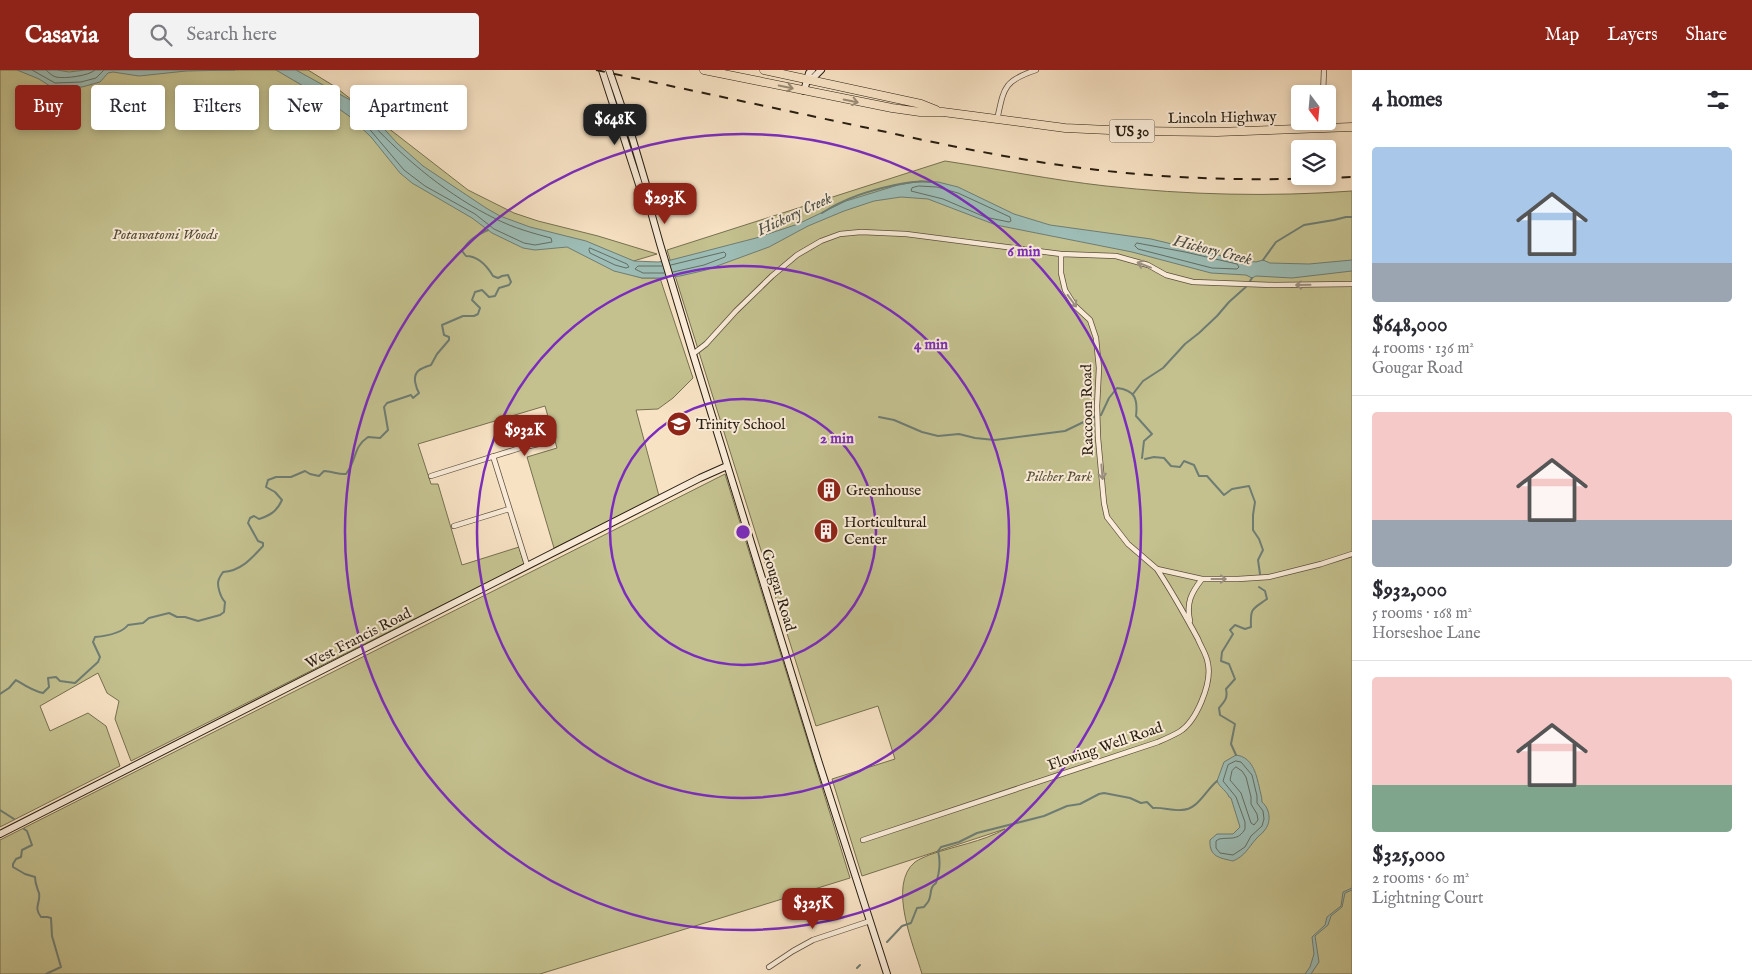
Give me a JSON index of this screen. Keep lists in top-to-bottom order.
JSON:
{
  "streets": {
    "main road": ["Lincoln Highway", "US 30"],
    "street": [
      "Raccoon Road",
      "Gougar Road",
      "West Francis Road",
      "Flowing Well Road"
    ]
  },
  "crossings": [
    ["Raccoon Road", "Flowing Well Road"],
    ["Gougar Road", "West Francis Road"]
  ],
  "water": ["Hickory Creek"],
  "parks": ["Potawatomi Woods", "Pilcher Park"],
  "places": {
    "school or university": ["Trinity School"],
    "building": ["Greenhouse", "Horticultural Center"]
  },
  "north": "bottom",
  "page": {
    "header": "Casavia",
    "search": "Search here",
    "nav": ["Map", "Layers", "Share"],
    "heading": "4 homes",
    "chip": [
      "Buy",
      "Rent",
      "Filters",
      "New",
      "Apartment"
    ],
    "price": [
      "$648K",
      "$293K",
      "$932K",
      "$325K"
    ],
    "list": [
      {
        "name": "$648,000",
        "note": "4 rooms · 136 m² · Gougar Road"
      },
      {
        "name": "$932,000",
        "note": "5 rooms · 168 m² · Horseshoe Lane"
      },
      {
        "name": "$325,000",
        "note": "2 rooms · 60 m² · Lightning Court"
      }
    ]
  },
  "rings": ["6 min", "4 min", "2 min"]
}
